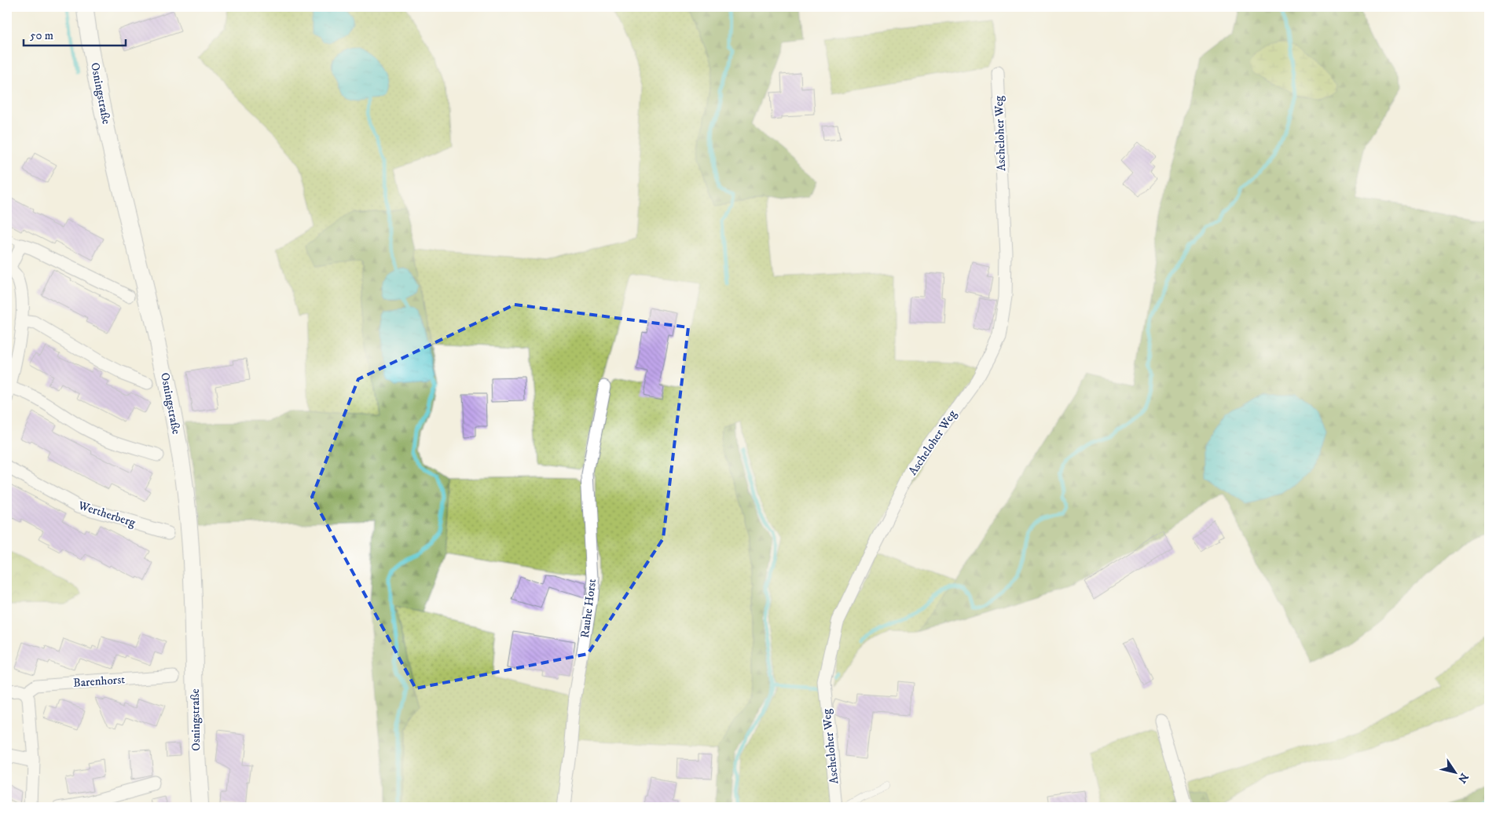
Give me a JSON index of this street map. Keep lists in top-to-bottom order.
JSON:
{
  "streets": {
    "street": [
      "Osningstraße",
      "Ascheloher Weg",
      "Wertherberg",
      "Rauhe Horst",
      "Barenhorst"
    ]
  },
  "scale_bar": "50 m",
  "north": "bottom right"
}
